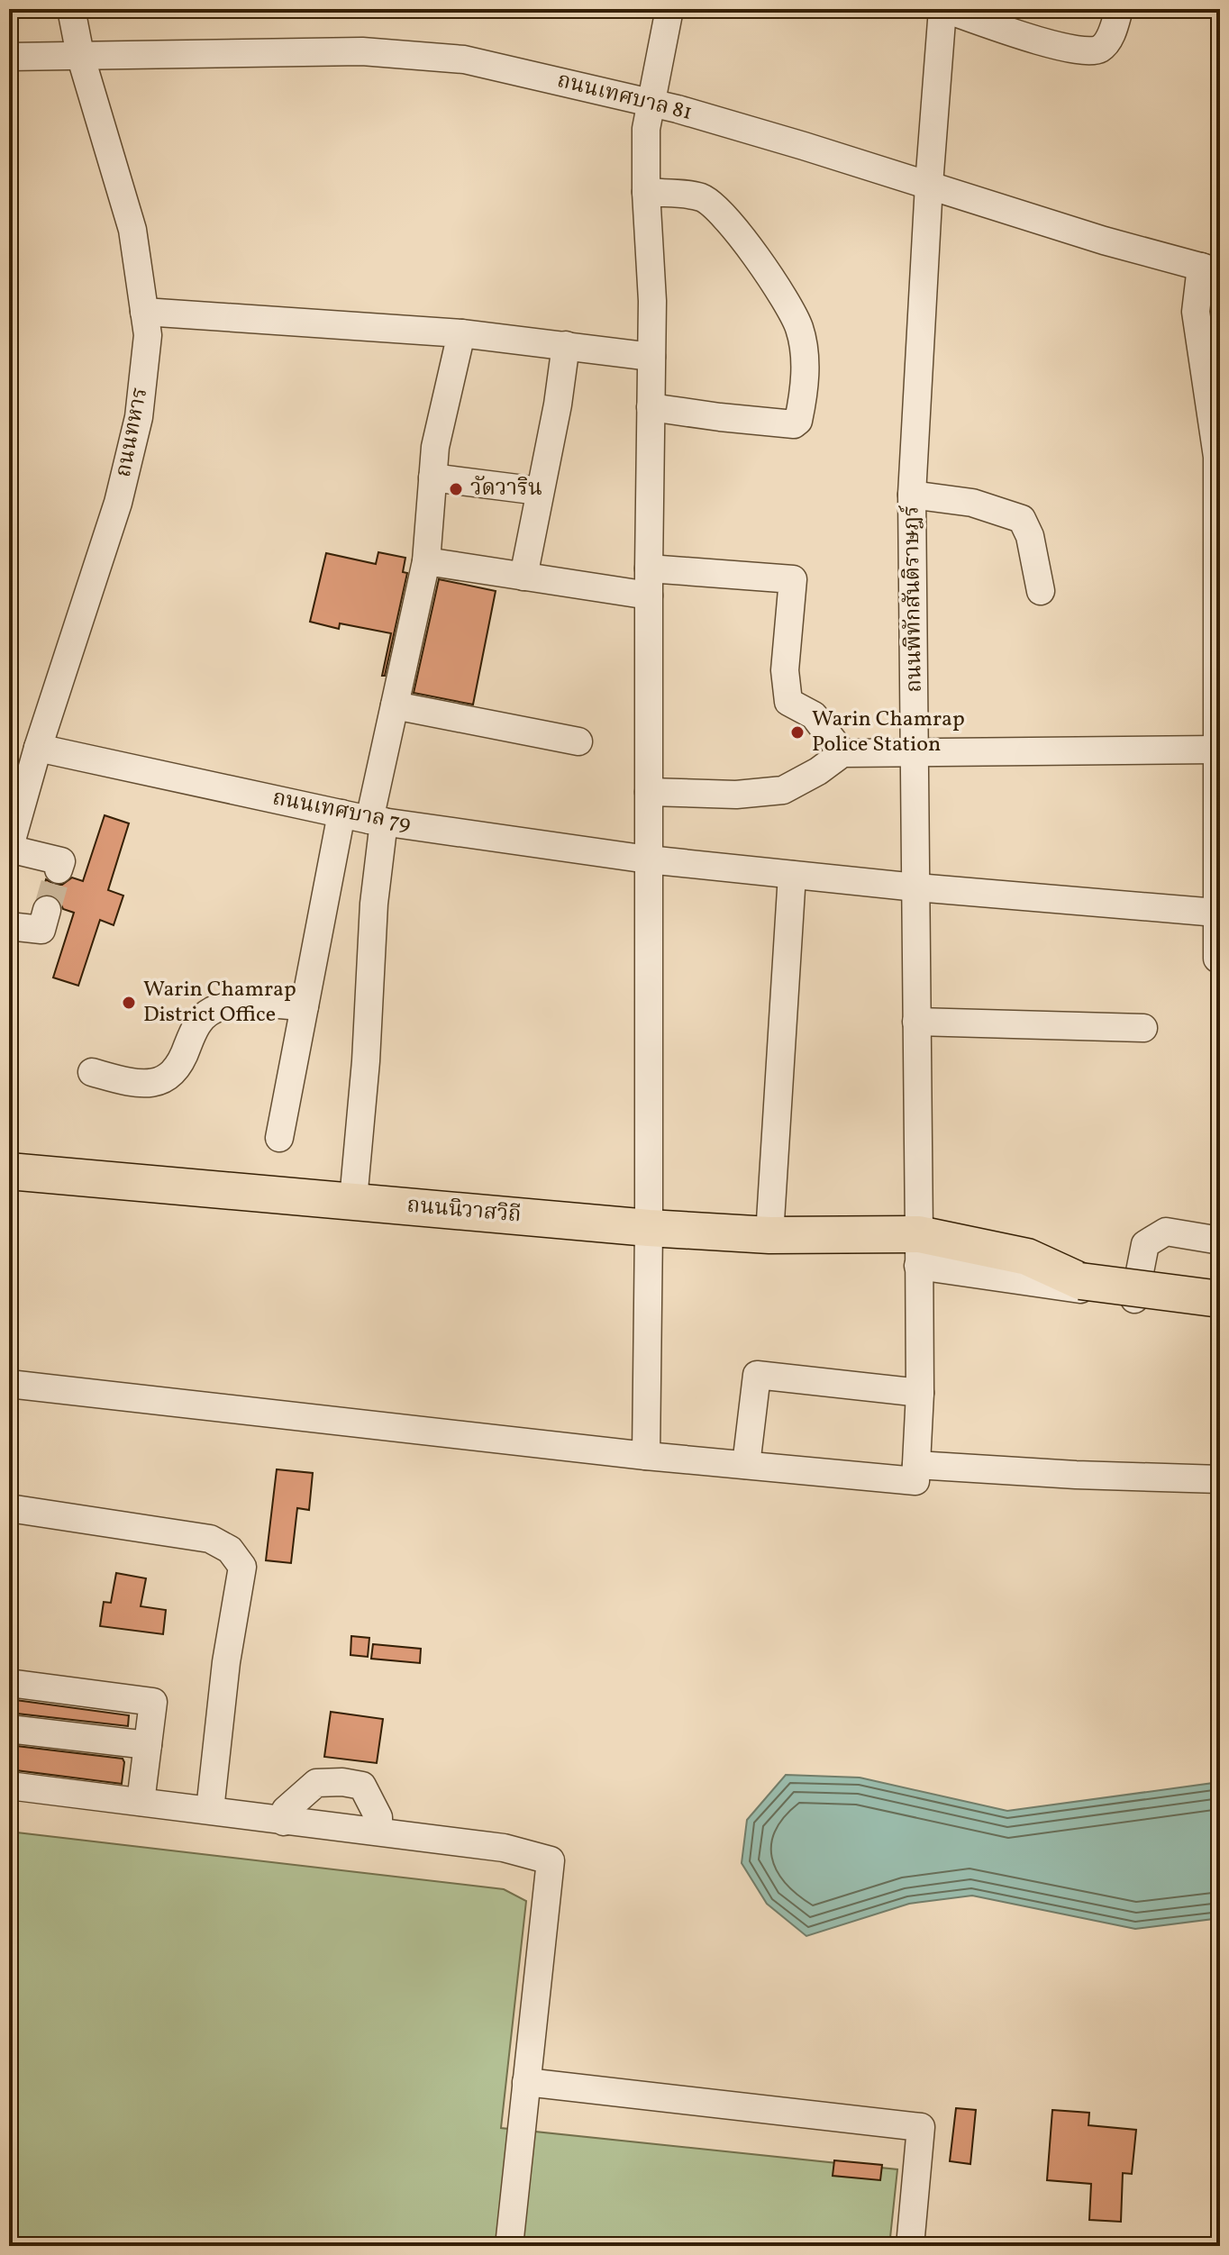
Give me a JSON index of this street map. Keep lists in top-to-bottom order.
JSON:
{
  "streets": {
    "main road": ["ถนนนิวาสวิถี"],
    "street": [
      "ถนนเทศบาล 81",
      "ถนนทหาร",
      "ถนนพิทักสันติราษฎร์",
      "ถนนเทศบาล 79"
    ]
  },
  "crossings": [
    ["ถนนเทศบาล 81", "ถนนทหาร"],
    ["ถนนเทศบาล 81", "ถนนพิทักสันติราษฎร์"],
    ["ถนนทหาร", "ถนนเทศบาล 79"],
    ["ถนนพิทักสันติราษฎร์", "ถนนเทศบาล 79"],
    ["ถนนพิทักสันติราษฎร์", "ถนนนิวาสวิถี"]
  ],
  "places": ["วัดวาริน", "Warin Chamrap Police Station", "Warin Chamrap District Office"]
}
